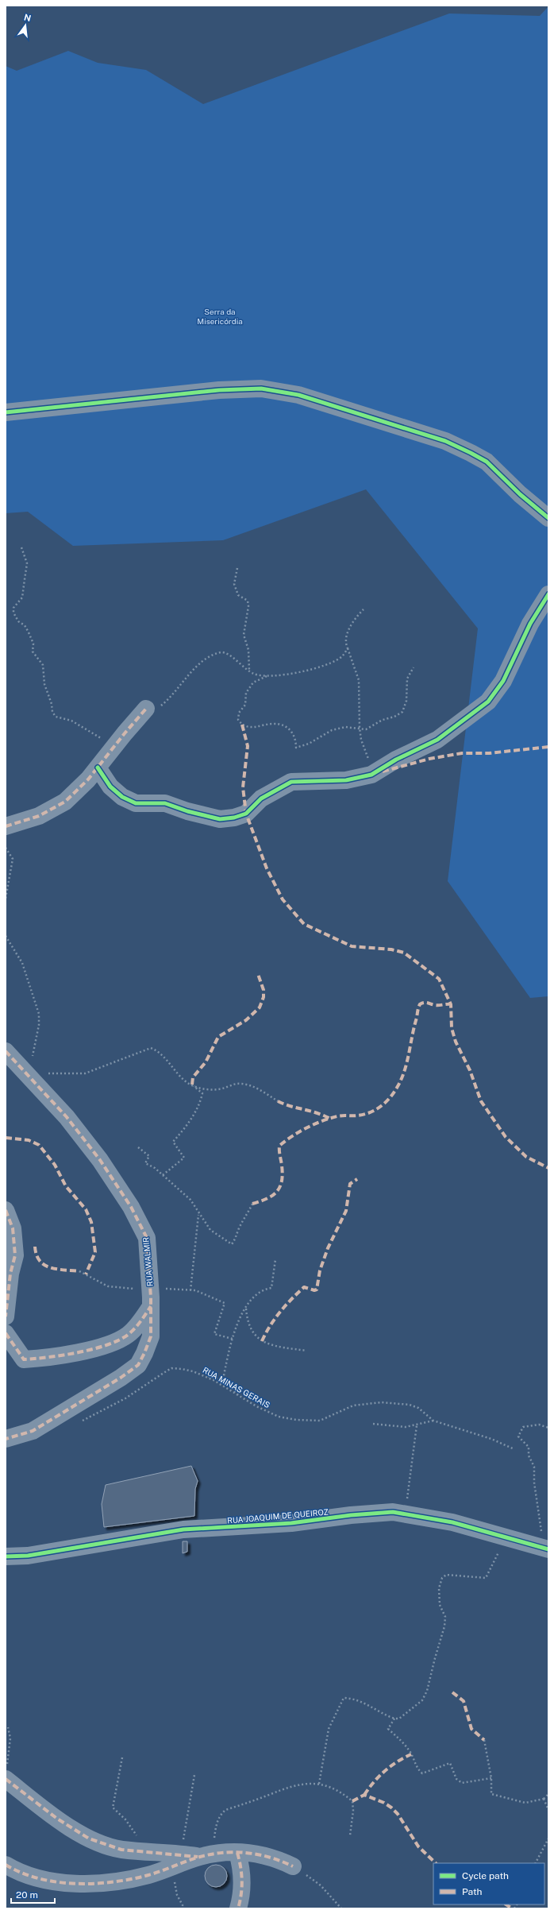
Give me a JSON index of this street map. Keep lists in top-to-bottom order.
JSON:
{
  "streets": {
    "street": ["RUA WALMIR", "RUA JOAQUIM DE QUEIROZ"],
    "path": ["RUA MINAS GERAIS"]
  },
  "parks": ["Serra da Misericórdia"],
  "legend": ["Cycle path", "Path"],
  "scale_bar": "20 m",
  "north": "top"
}
